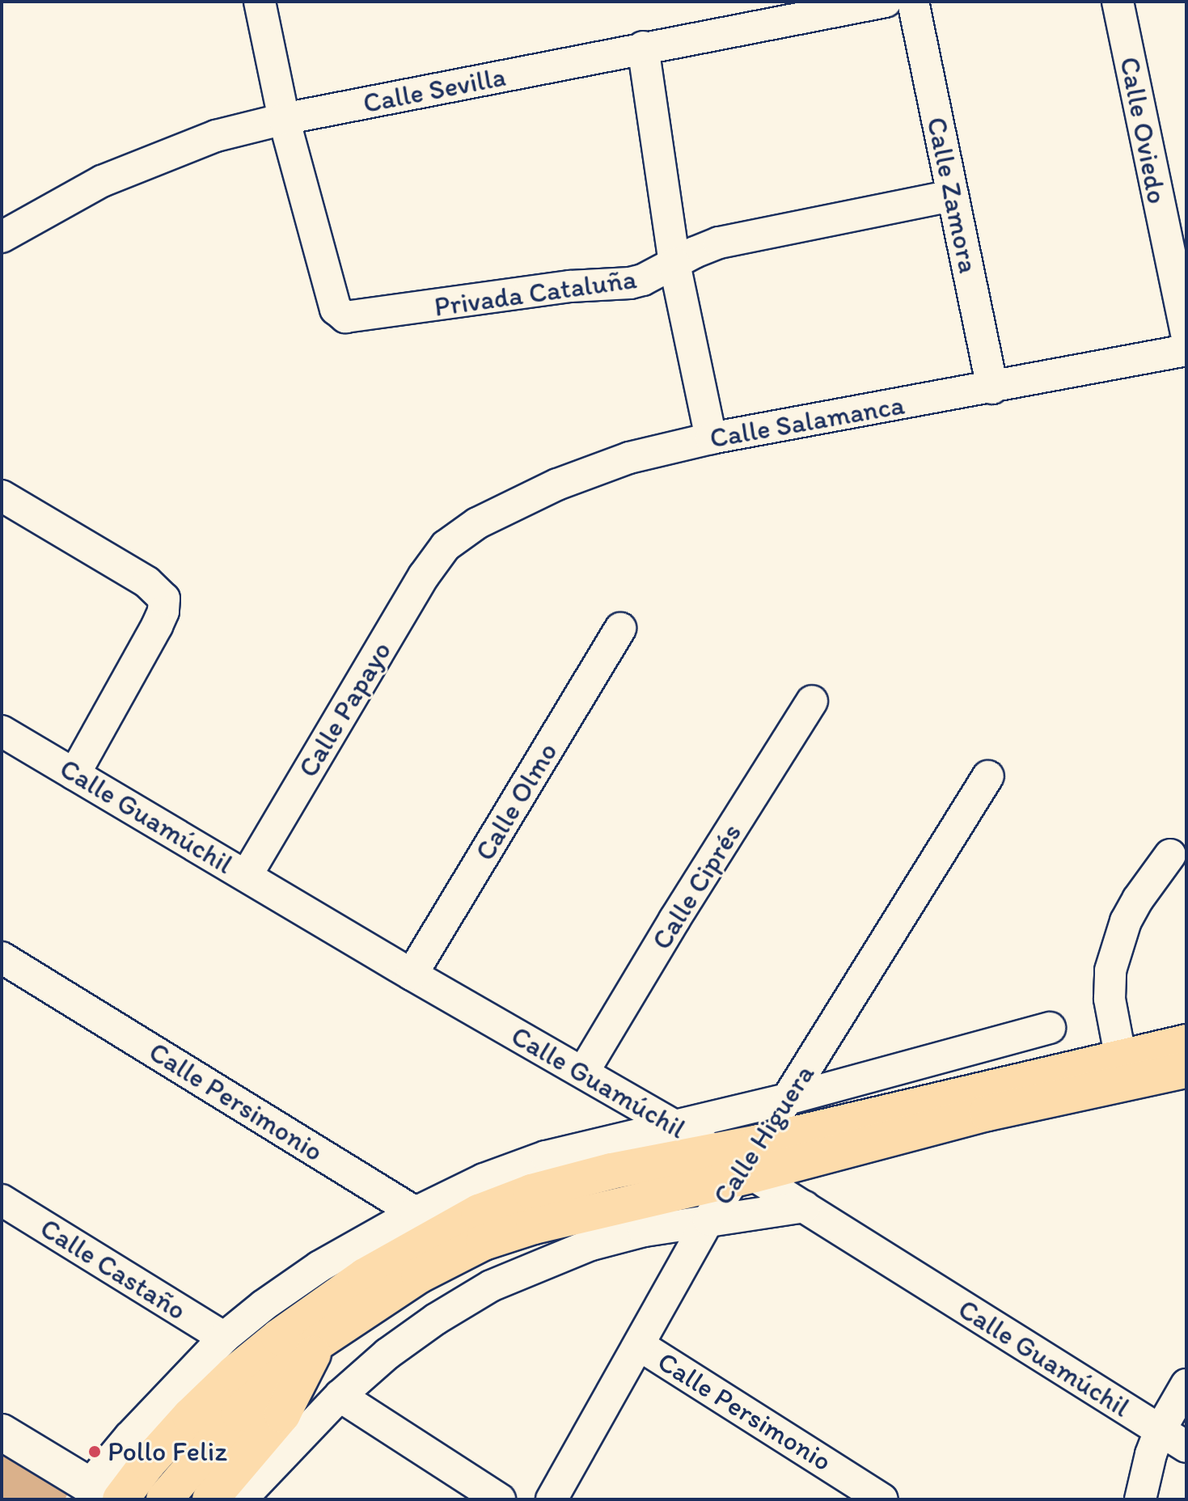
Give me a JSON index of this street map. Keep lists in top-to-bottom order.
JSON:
{
  "streets": {
    "street": [
      "Calle Sevilla",
      "Calle Oviedo",
      "Calle Zamora",
      "Privada Cataluña",
      "Calle Salamanca",
      "Calle Papayo",
      "Calle Olmo",
      "Calle Guamúchil",
      "Calle Ciprés",
      "Calle Persimonio",
      "Calle Higuera",
      "Calle Castaño"
    ]
  },
  "crossings": [
    ["Calle Sevilla", "Privada Cataluña"],
    ["Calle Zamora", "Privada Cataluña"],
    ["Calle Zamora", "Calle Salamanca"],
    ["Calle Salamanca", "Calle Papayo"],
    ["Calle Papayo", "Calle Guamúchil"],
    ["Calle Olmo", "Calle Guamúchil"],
    ["Calle Guamúchil", "Calle Ciprés"],
    ["Calle Guamúchil", "Calle Higuera"],
    ["Calle Persimonio", "Calle Higuera"]
  ],
  "places": ["Pollo Feliz"]
}
